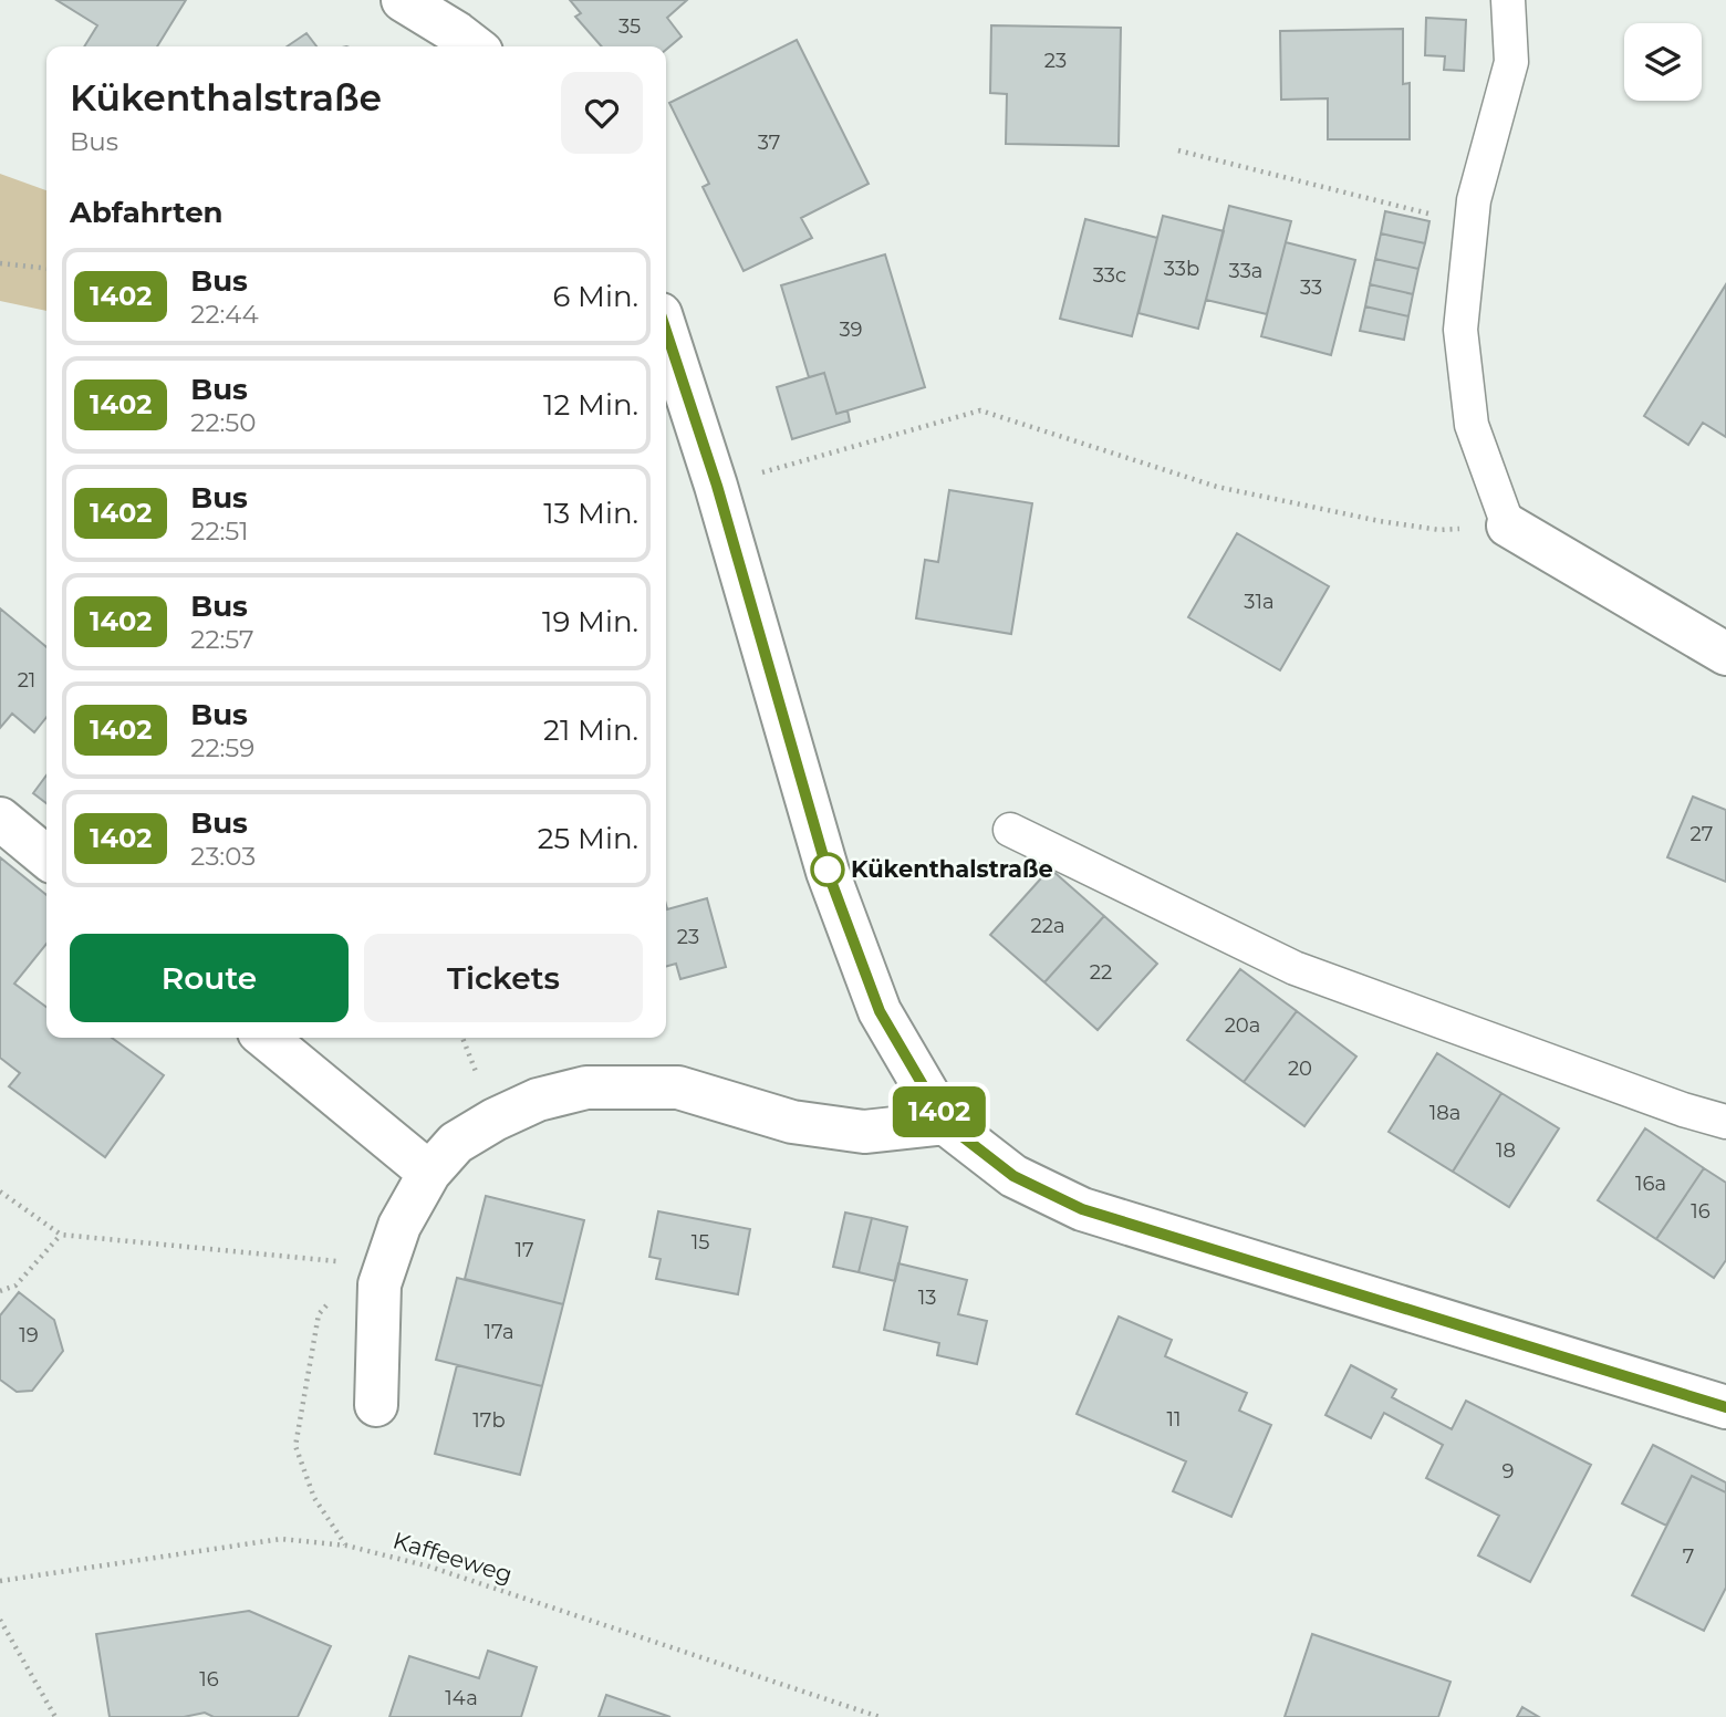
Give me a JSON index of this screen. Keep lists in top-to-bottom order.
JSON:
{
  "streets": {
    "path": ["Kaffeeweg"]
  },
  "places": ["Kükenthalstraße"],
  "lines": ["bus line 1402"],
  "house_numbers": [
    "35",
    "23",
    "37",
    "33b",
    "33a",
    "33c",
    "33",
    "39",
    "31a",
    "21",
    "27",
    "22a",
    "23",
    "22",
    "20a",
    "20",
    "18a",
    "18",
    "16a",
    "16",
    "15",
    "17",
    "13",
    "17a",
    "19",
    "11",
    "17b",
    "9",
    "7",
    "16",
    "14a"
  ],
  "page": {
    "on_map": "1402",
    "heading": [
      ["Kükenthalstraße", "Bus"],
      "Abfahrten"
    ],
    "list": [
      {
        "mark": "1402",
        "name": "Bus",
        "note": "22:44",
        "value": "6 Min."
      },
      {
        "mark": "1402",
        "name": "Bus",
        "note": "22:50",
        "value": "12 Min."
      },
      {
        "mark": "1402",
        "name": "Bus",
        "note": "22:51",
        "value": "13 Min."
      },
      {
        "mark": "1402",
        "name": "Bus",
        "note": "22:57",
        "value": "19 Min."
      },
      {
        "mark": "1402",
        "name": "Bus",
        "note": "22:59",
        "value": "21 Min."
      },
      {
        "mark": "1402",
        "name": "Bus",
        "note": "23:03",
        "value": "25 Min."
      }
    ],
    "buttons": ["Route", "Tickets"]
  }
}
